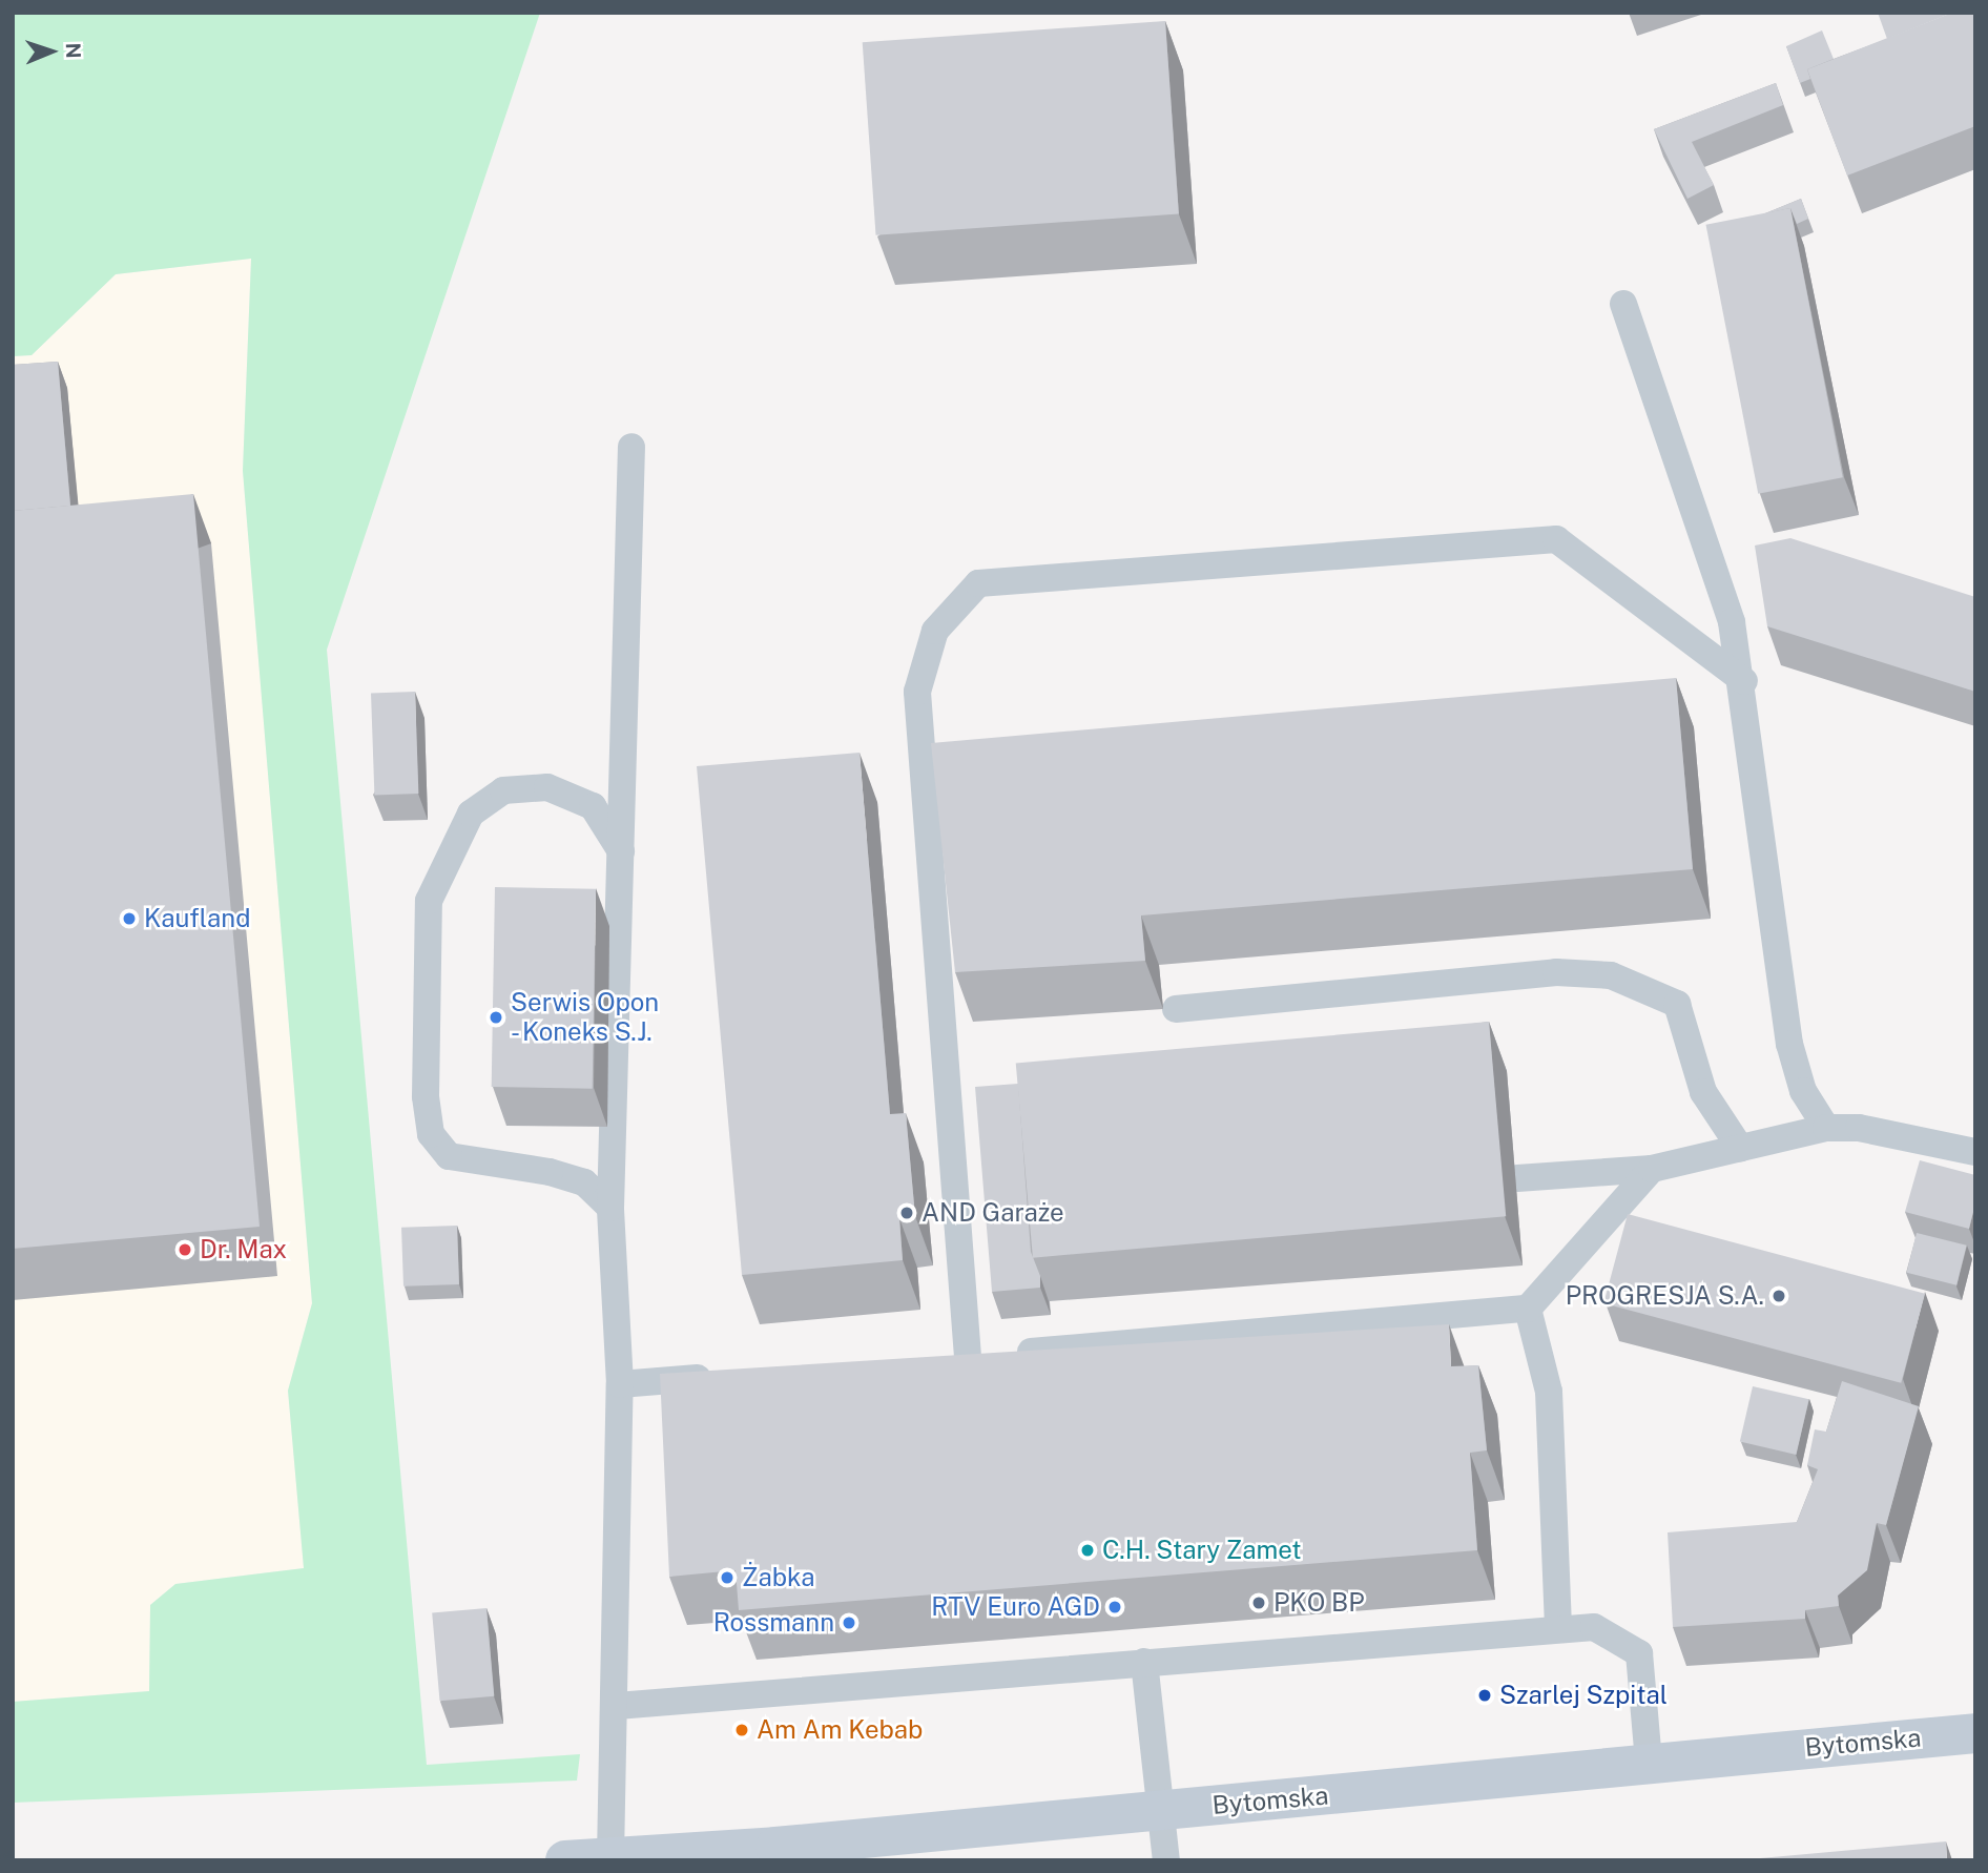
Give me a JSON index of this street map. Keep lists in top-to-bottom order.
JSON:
{
  "streets": {
    "street": ["Bytomska"]
  },
  "places": [
    "Kaufland",
    "Serwis Opon - Koneks S.J.",
    "AND Garaże",
    "Dr. Max",
    "PROGRESJA S.A.",
    "C.H. Stary Zamet",
    "Żabka",
    "PKO BP",
    "RTV Euro AGD",
    "Rossmann",
    "Szarlej Szpital",
    "Am Am Kebab"
  ],
  "north": "right"
}
